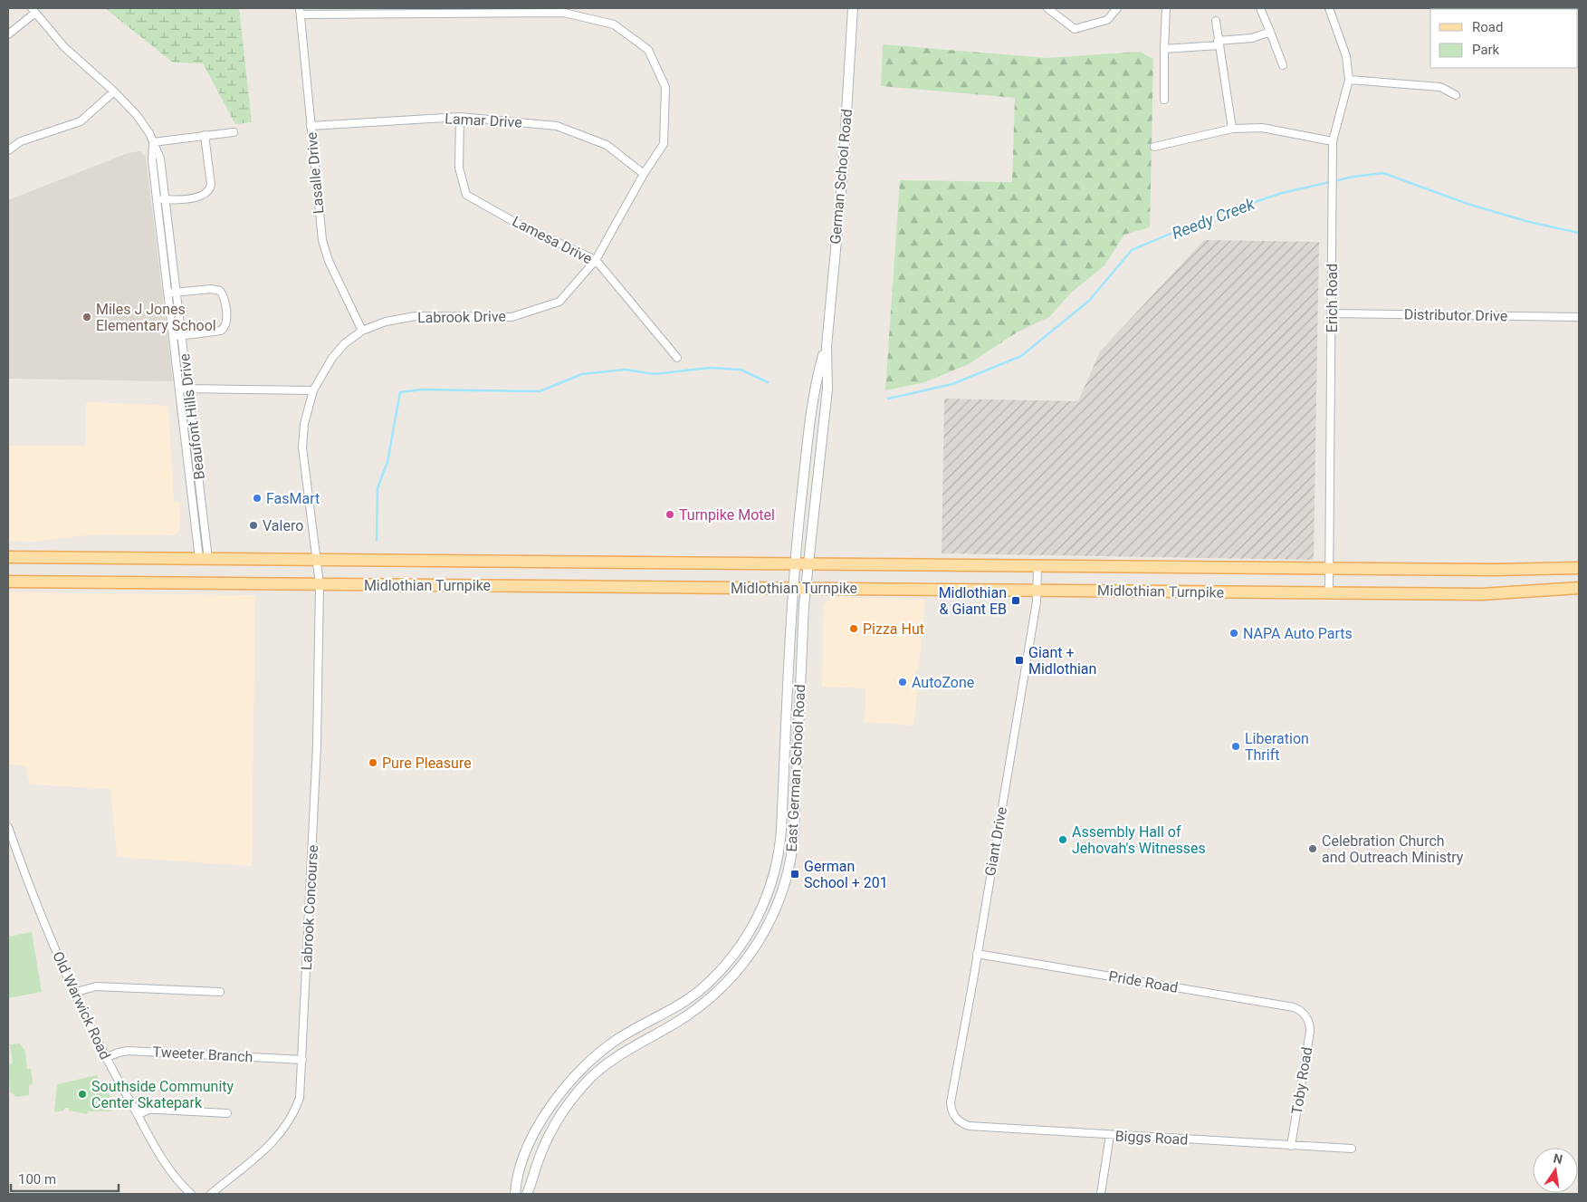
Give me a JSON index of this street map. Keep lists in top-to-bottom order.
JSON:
{
  "streets": {
    "main road": ["Midlothian Turnpike"],
    "street": [
      "Lamar Drive",
      "Lasalle Drive",
      "German School Road",
      "Lamesa Drive",
      "Erich Road",
      "Distributor Drive",
      "Labrook Drive",
      "Beaufont Hills Drive",
      "East German School Road",
      "Giant Drive",
      "Labrook Concourse",
      "Pride Road",
      "Old Warwick Road",
      "Tweeter Branch",
      "Toby Road",
      "Biggs Road"
    ]
  },
  "crossings": [
    ["Lamar Drive", "Lasalle Drive"],
    ["Lamar Drive", "Lamesa Drive"],
    ["Lamar Drive", "Labrook Drive"],
    ["Lasalle Drive", "Labrook Drive"],
    ["German School Road", "Midlothian Turnpike"],
    ["German School Road", "East German School Road"],
    ["Lamesa Drive", "Labrook Drive"],
    ["Erich Road", "Distributor Drive"],
    ["Erich Road", "Midlothian Turnpike"],
    ["Labrook Drive", "Midlothian Turnpike"],
    ["Labrook Drive", "Labrook Concourse"],
    ["Beaufont Hills Drive", "Midlothian Turnpike"],
    ["Midlothian Turnpike", "East German School Road"],
    ["Midlothian Turnpike", "Giant Drive"],
    ["Midlothian Turnpike", "Labrook Concourse"],
    ["Giant Drive", "Pride Road"],
    ["Giant Drive", "Biggs Road"],
    ["Labrook Concourse", "Tweeter Branch"],
    ["Pride Road", "Toby Road"],
    ["Old Warwick Road", "Tweeter Branch"],
    ["Toby Road", "Biggs Road"]
  ],
  "water": ["Reedy Creek"],
  "places": {
    "other": [
      "Miles J Jones Elementary School",
      "FasMart",
      "Turnpike Motel",
      "Valero",
      "Pizza Hut",
      "NAPA Auto Parts",
      "AutoZone",
      "Liberation Thrift",
      "Pure Pleasure",
      "Assembly Hall of Jehovah's Witnesses",
      "Celebration Church and Outreach Ministry",
      "Southside Community Center Skatepark"
    ],
    "transit": ["Midlothian & Giant EB", "Giant + Midlothian", "German School + 201"]
  },
  "legend": ["Road", "Park"],
  "scale_bar": "100 m",
  "north": "top"
}
